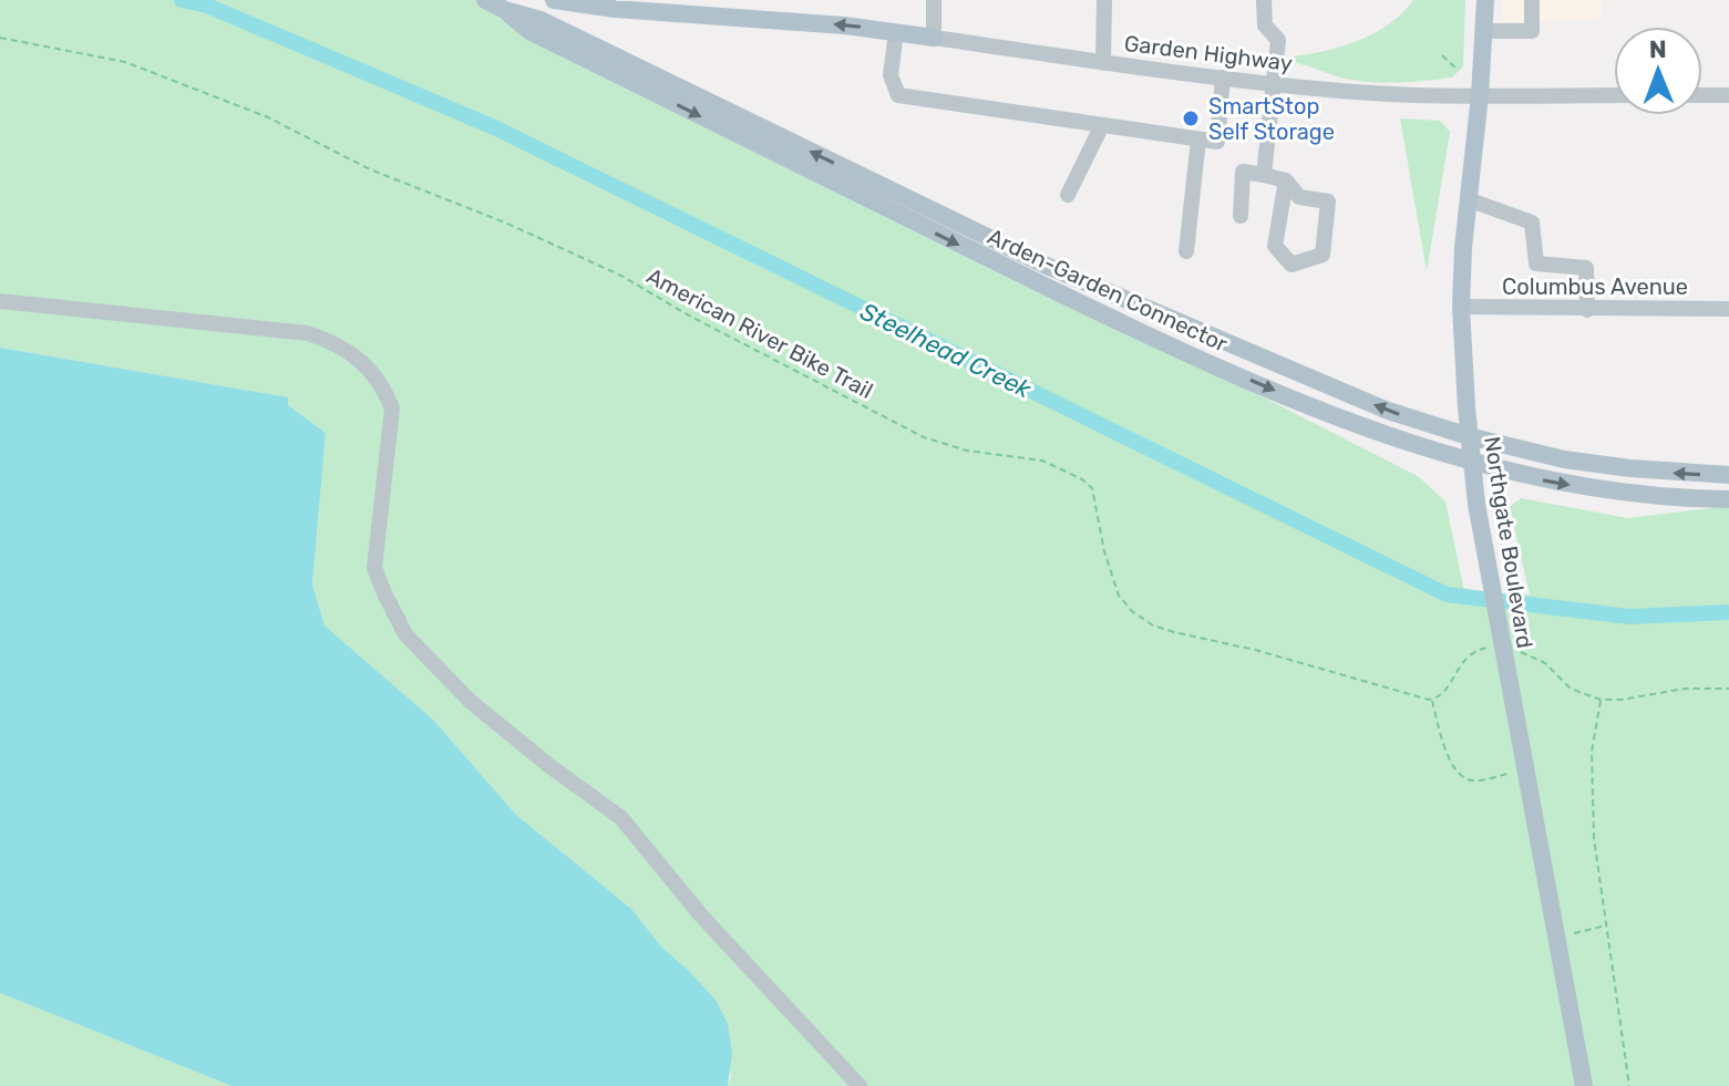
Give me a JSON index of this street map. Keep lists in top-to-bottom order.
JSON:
{
  "streets": {
    "main road": ["Arden-Garden Connector", "Northgate Boulevard"],
    "street": ["Garden Highway", "Columbus Avenue"],
    "path": ["American River Bike Trail"]
  },
  "crossings": [
    ["Garden Highway", "Northgate Boulevard"],
    ["Columbus Avenue", "Northgate Boulevard"],
    ["Arden-Garden Connector", "Northgate Boulevard"]
  ],
  "water": ["Steelhead Creek"],
  "places": ["SmartStop Self Storage"],
  "north": "top"
}
